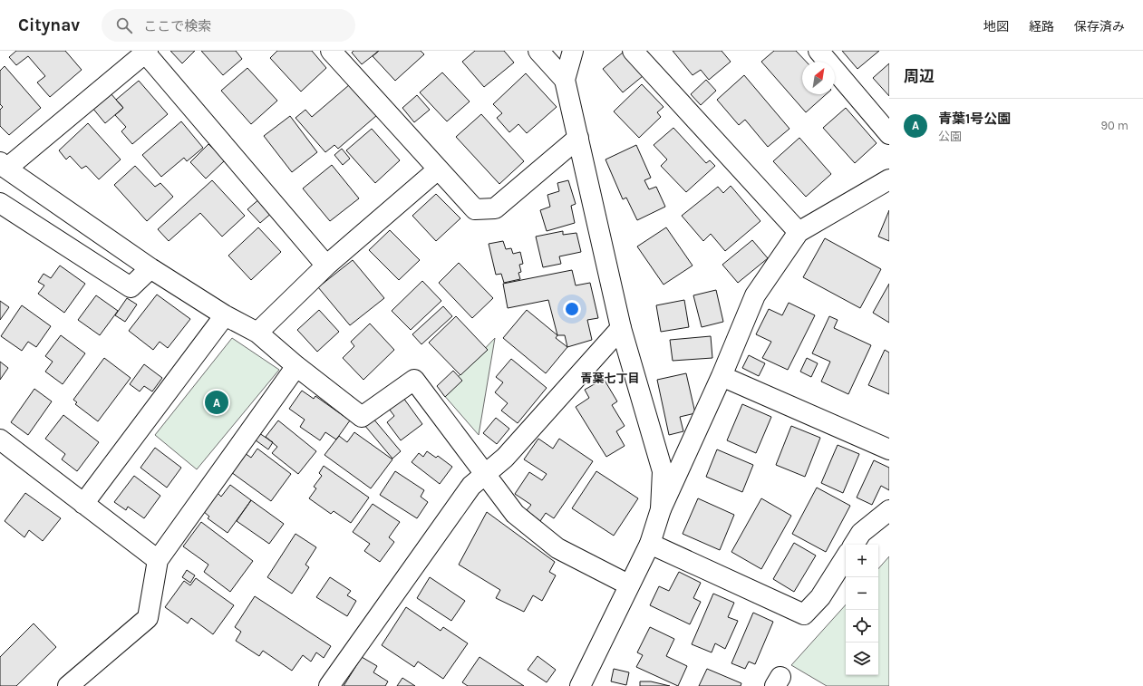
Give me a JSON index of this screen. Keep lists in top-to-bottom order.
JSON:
{
  "districts": ["青葉七丁目"],
  "north": "top right",
  "page": {
    "header": "Citynav",
    "search": "ここで検索",
    "nav": ["地図", "経路", "保存済み"],
    "heading": "周辺",
    "list": [
      {
        "mark": "A",
        "name": "青葉1号公園",
        "note": "公園",
        "value": "90 m"
      }
    ],
    "pins": "A",
    "map_buttons": ["+", "−"]
  }
}
